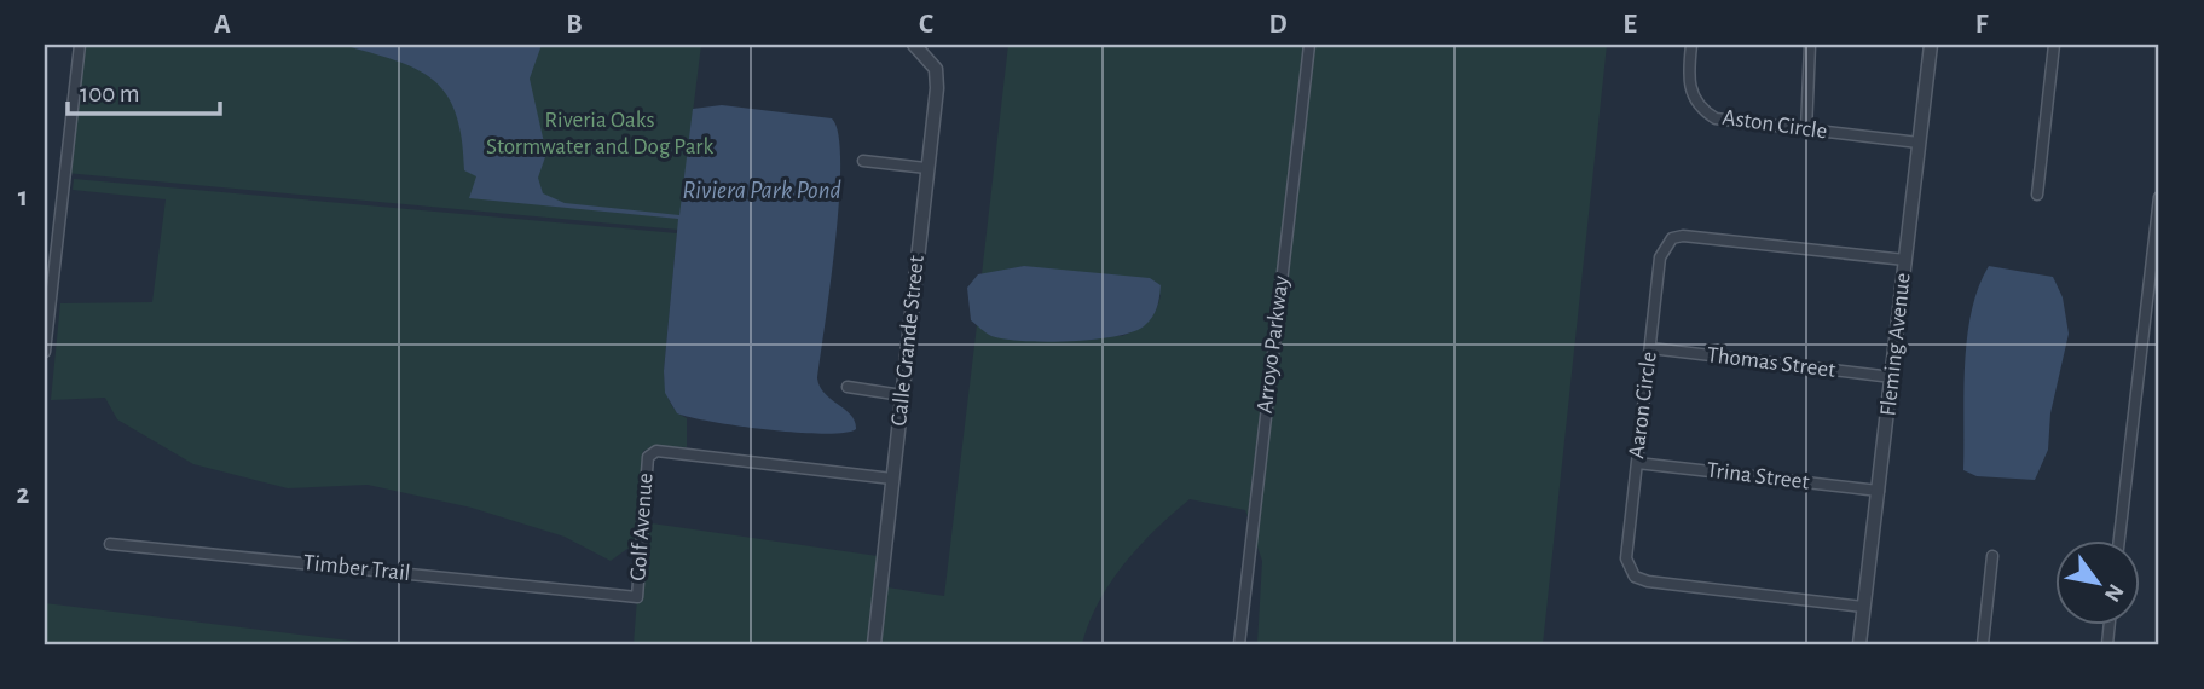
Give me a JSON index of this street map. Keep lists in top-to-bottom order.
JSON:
{
  "streets": {
    "street": [
      "Aston Circle",
      "Calle Grande Street",
      "Arroyo Parkway",
      "Fleming Avenue",
      "Thomas Street",
      "Aaron Circle",
      "Trina Street",
      "Golf Avenue",
      "Timber Trail"
    ]
  },
  "crossings": [
    ["Aston Circle", "Fleming Avenue"],
    ["Calle Grande Street", "Golf Avenue"],
    ["Fleming Avenue", "Thomas Street"],
    ["Fleming Avenue", "Aaron Circle"],
    ["Fleming Avenue", "Trina Street"],
    ["Thomas Street", "Aaron Circle"],
    ["Aaron Circle", "Trina Street"],
    ["Golf Avenue", "Timber Trail"]
  ],
  "water": ["Riviera Park Pond"],
  "parks": ["Riveria Oaks Stormwater and Dog Park"],
  "scale_bar": "100 m",
  "north": "bottom right",
  "grid": {
    "columns": [
      "A",
      "B",
      "C",
      "D",
      "E",
      "F"
    ],
    "rows": ["1", "2"]
  }
}
